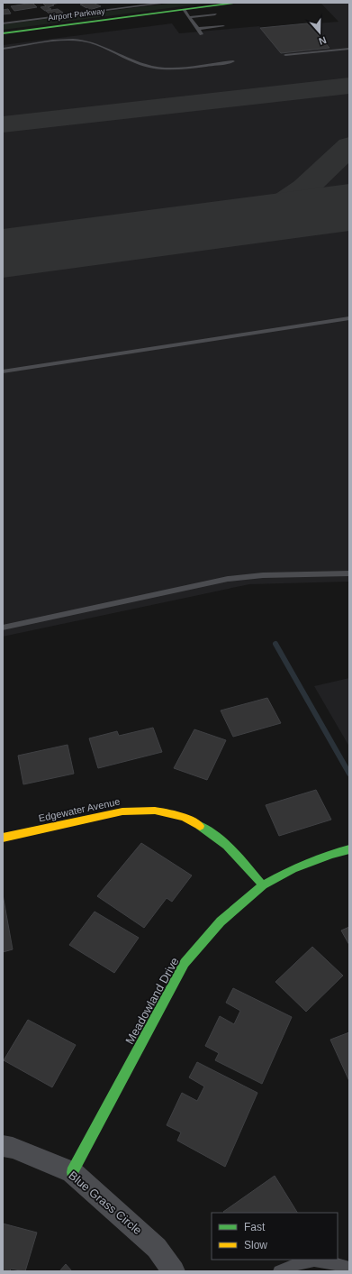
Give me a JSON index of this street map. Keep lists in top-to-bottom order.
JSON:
{
  "streets": {
    "street": [
      "Airport Parkway",
      "Edgewater Avenue",
      "Meadowland Drive",
      "Blue Grass Circle"
    ]
  },
  "crossings": [
    ["Edgewater Avenue", "Meadowland Drive"],
    ["Meadowland Drive", "Blue Grass Circle"]
  ],
  "legend": ["Fast", "Slow"],
  "north": "bottom"
}
